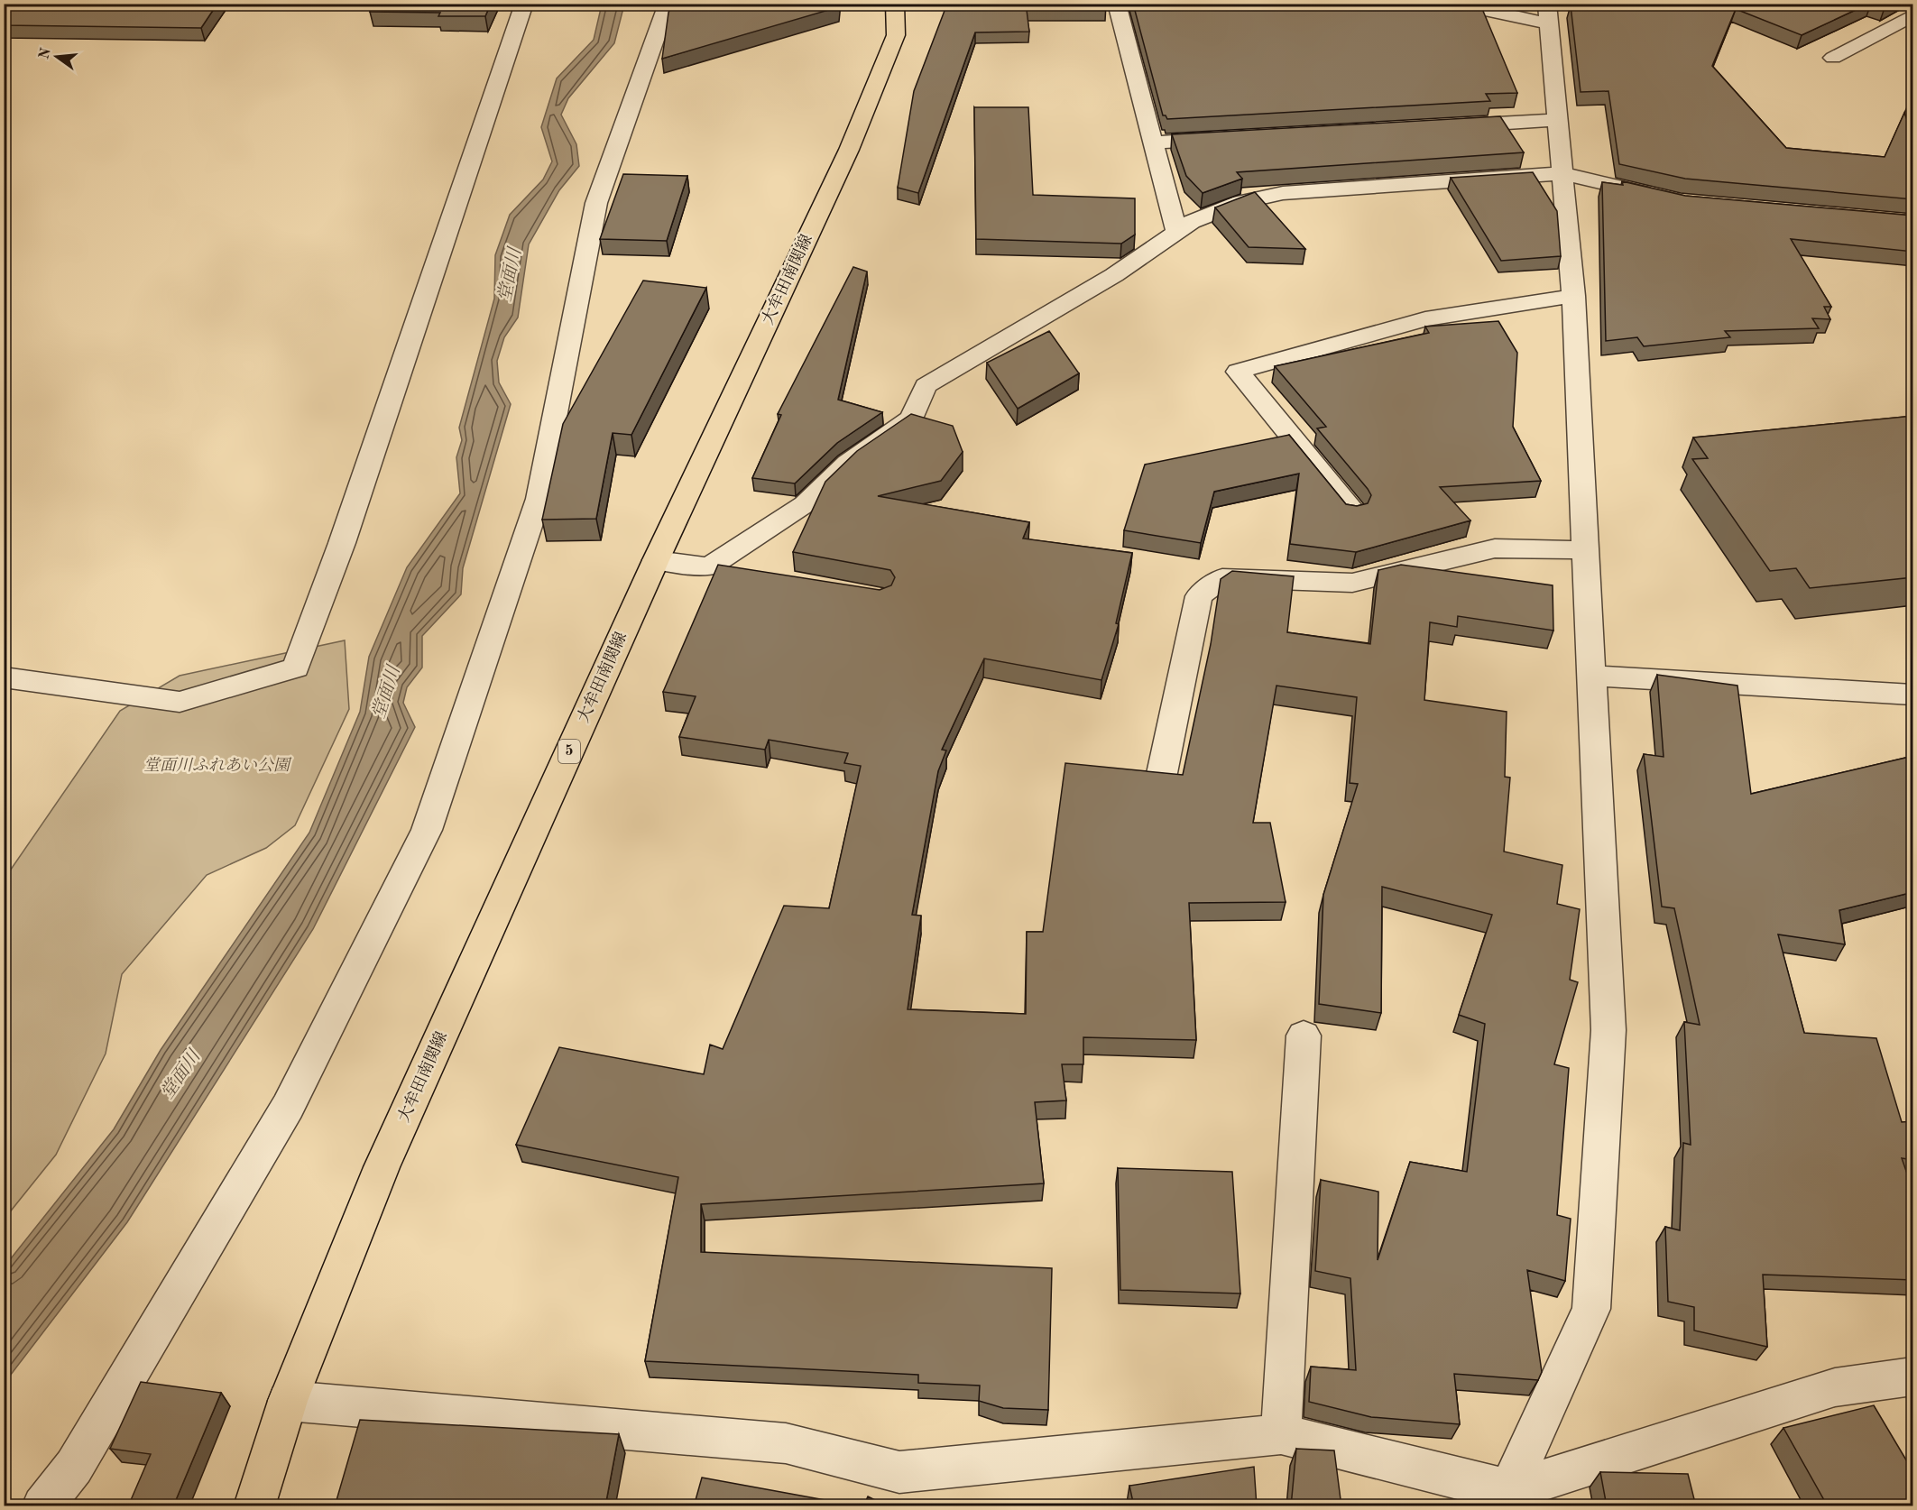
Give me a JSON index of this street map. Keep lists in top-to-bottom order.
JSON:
{
  "streets": {
    "main road": ["大牟田南関線", "5"]
  },
  "water": ["堂面川"],
  "parks": ["堂面川ふれあい公園"],
  "north": "left"
}
